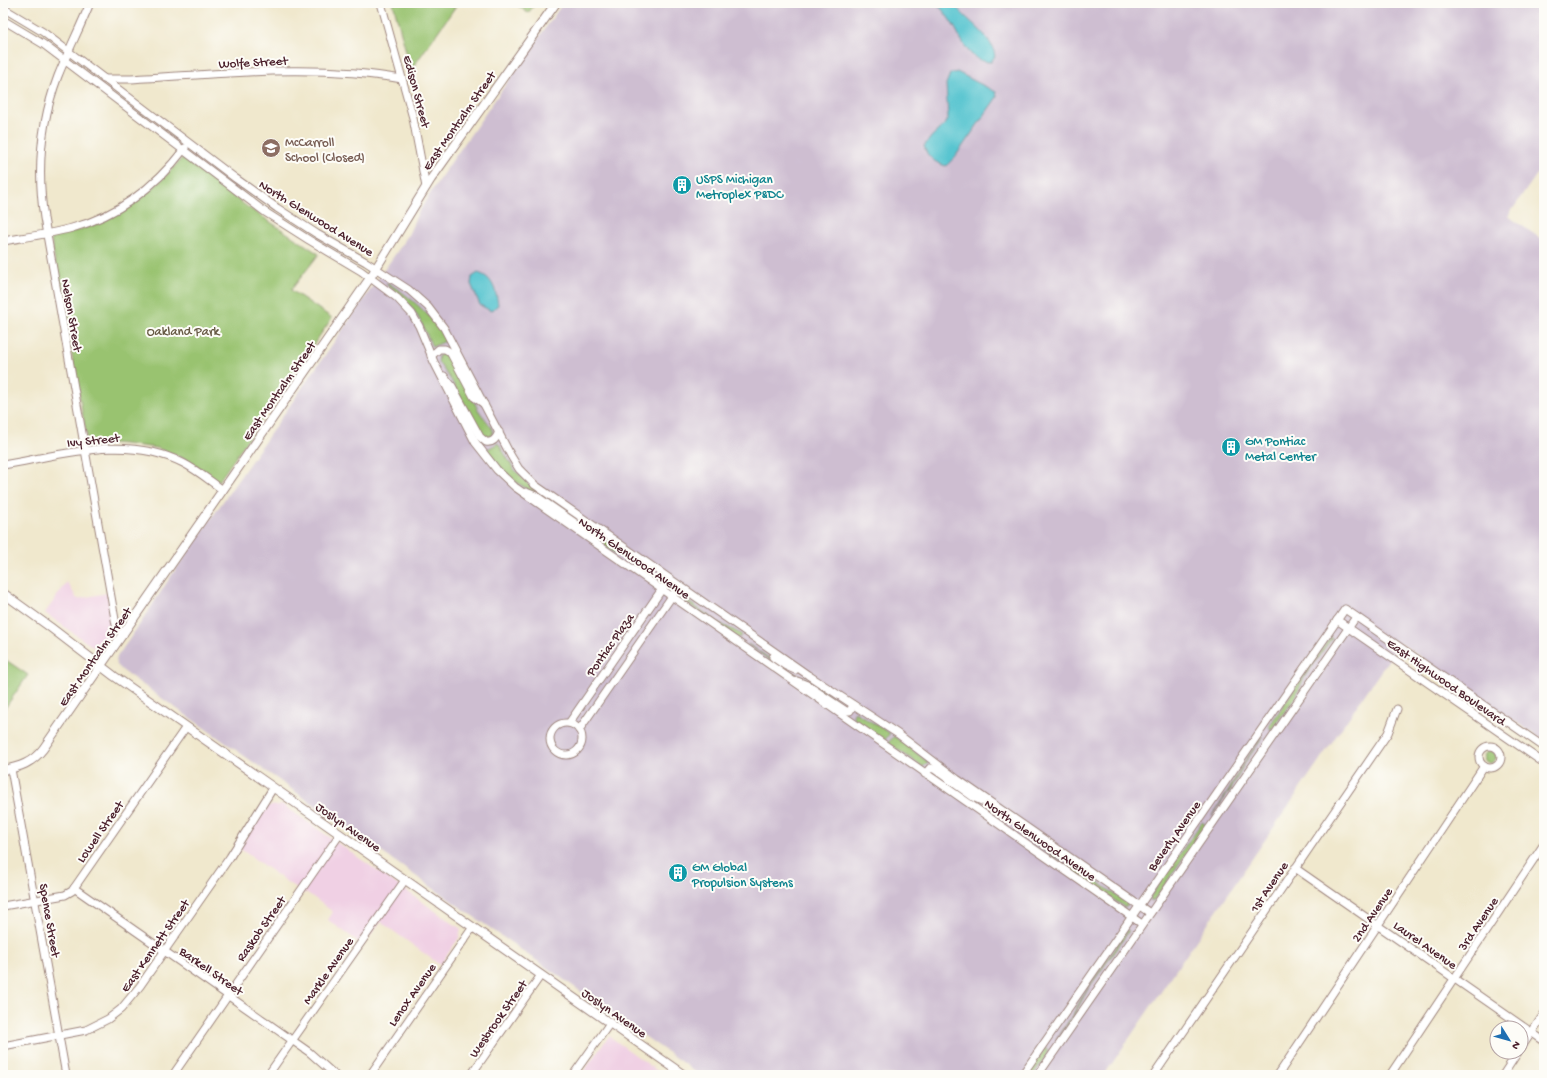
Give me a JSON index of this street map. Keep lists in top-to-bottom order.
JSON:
{
  "streets": {
    "main road": ["East Montcalm Street", "Joslyn Avenue"],
    "street": [
      "Wolfe Street",
      "Edison Street",
      "North Glenwood Avenue",
      "Nelson Street",
      "Ivy Street",
      "Pontiac Plaza",
      "East Highwood Boulevard",
      "Lowell Street",
      "Beverly Avenue",
      "1st Avenue",
      "2nd Avenue",
      "Spence Street",
      "3rd Avenue",
      "Raskob Street",
      "Laurel Avenue",
      "East Kennett Street",
      "Barkell Street",
      "Markle Avenue",
      "Lenox Avenue",
      "Wesbrook Street"
    ]
  },
  "crossings": [
    ["Wolfe Street", "Edison Street"],
    ["Wolfe Street", "North Glenwood Avenue"],
    ["Edison Street", "East Montcalm Street"],
    ["East Montcalm Street", "North Glenwood Avenue"],
    ["East Montcalm Street", "Nelson Street"],
    ["East Montcalm Street", "Ivy Street"],
    ["East Montcalm Street", "Joslyn Avenue"],
    ["East Montcalm Street", "Spence Street"],
    ["North Glenwood Avenue", "Nelson Street"],
    ["North Glenwood Avenue", "Pontiac Plaza"],
    ["North Glenwood Avenue", "Beverly Avenue"],
    ["Nelson Street", "Ivy Street"],
    ["East Highwood Boulevard", "Beverly Avenue"],
    ["Joslyn Avenue", "Lowell Street"],
    ["Joslyn Avenue", "Raskob Street"],
    ["Joslyn Avenue", "East Kennett Street"],
    ["Joslyn Avenue", "Markle Avenue"],
    ["Joslyn Avenue", "Lenox Avenue"],
    ["Joslyn Avenue", "Wesbrook Street"],
    ["Lowell Street", "Spence Street"],
    ["Lowell Street", "Barkell Street"],
    ["1st Avenue", "Laurel Avenue"],
    ["2nd Avenue", "Laurel Avenue"],
    ["Spence Street", "East Kennett Street"],
    ["3rd Avenue", "Laurel Avenue"],
    ["Raskob Street", "Barkell Street"],
    ["East Kennett Street", "Barkell Street"],
    ["Barkell Street", "Markle Avenue"]
  ],
  "parks": ["Oakland Park"],
  "places": {
    "school or university": ["McCarroll School (Closed)"],
    "building": ["USPS Michigan Metroplex P&DC", "GM Pontiac Metal Center", "GM Global Propulsion Systems"]
  },
  "north": "bottom right"
}
